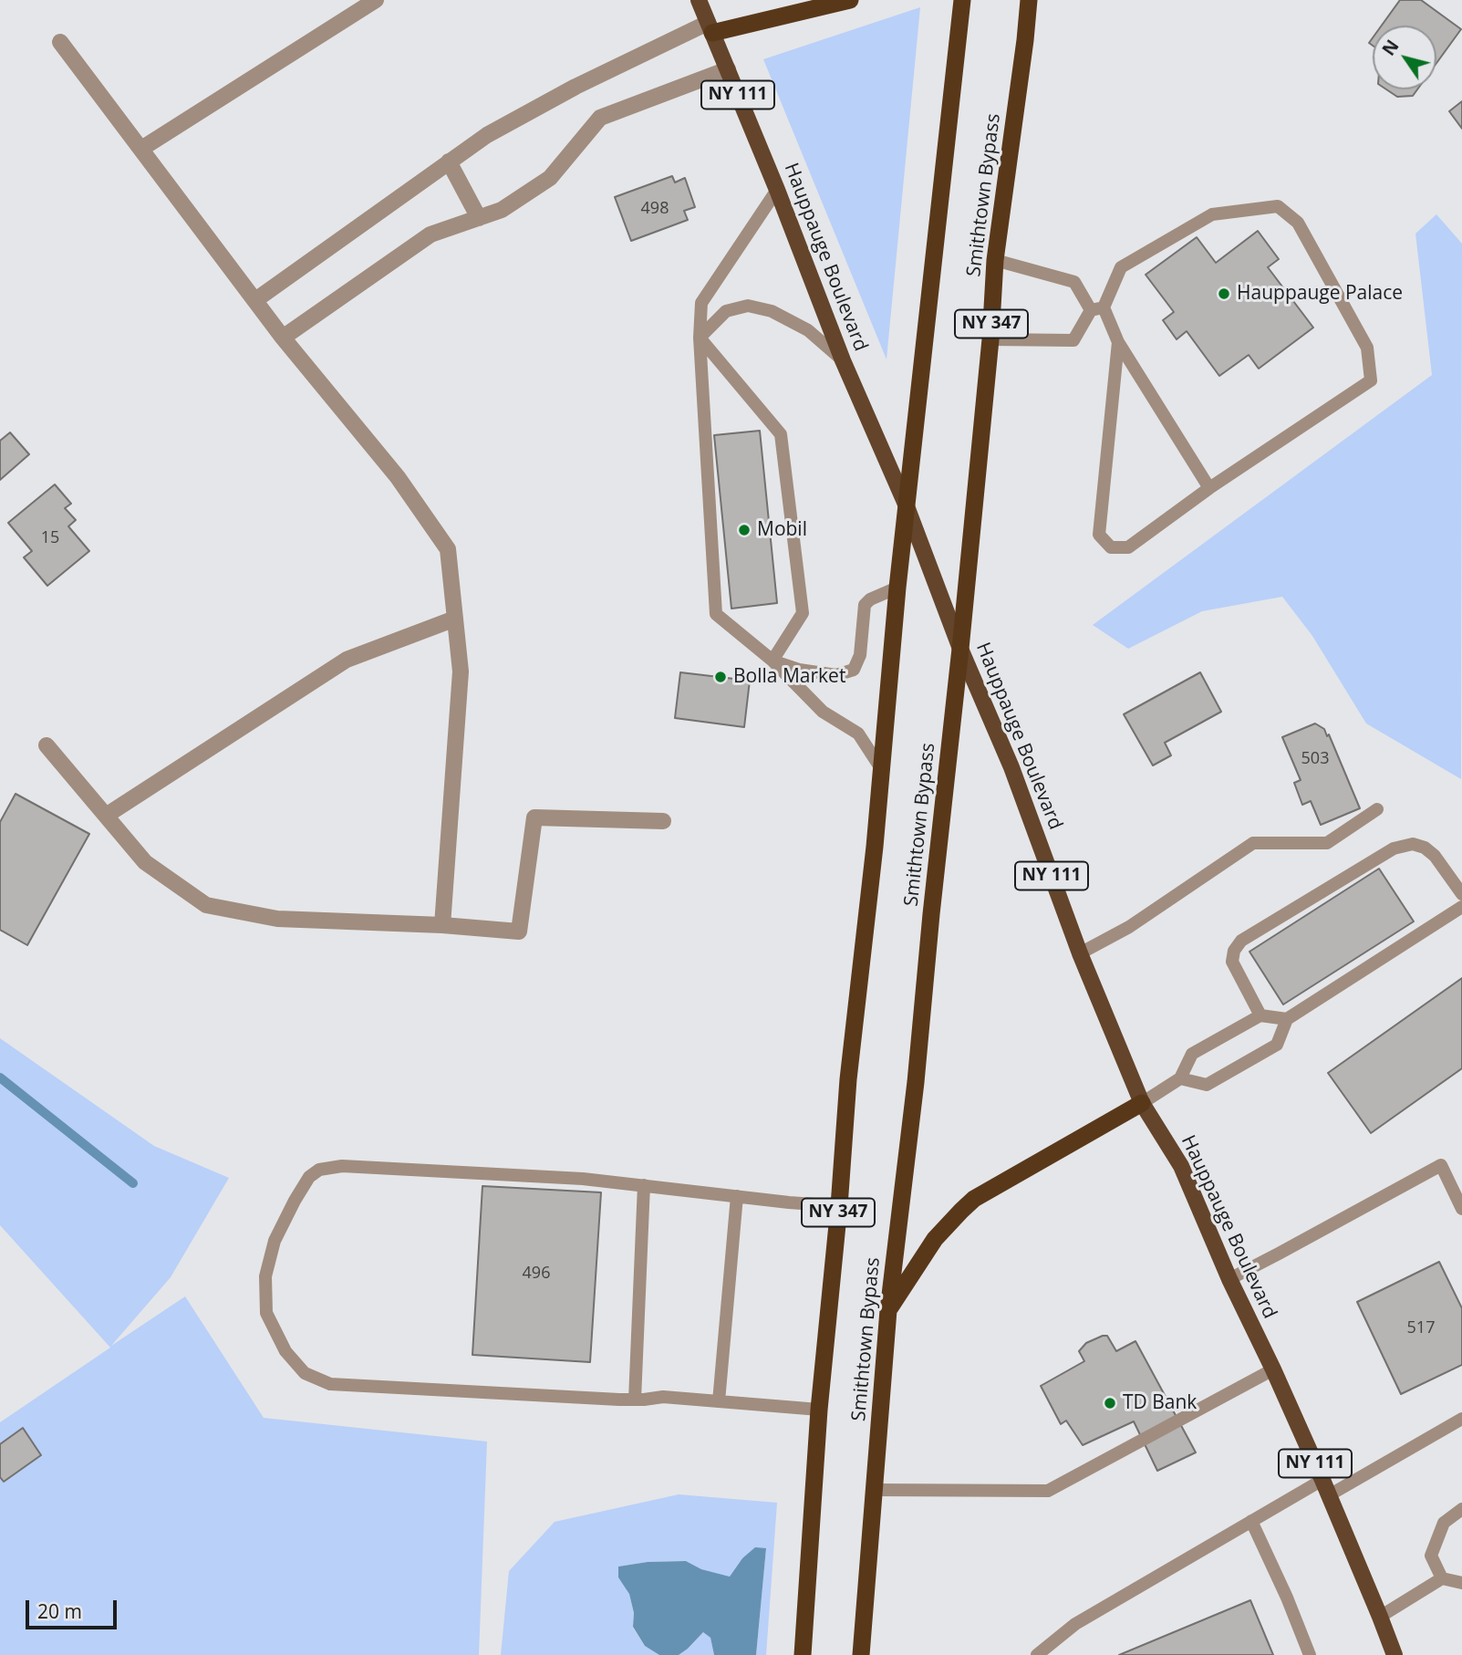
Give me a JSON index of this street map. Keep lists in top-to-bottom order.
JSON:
{
  "streets": {
    "highway": ["Smithtown Bypass", "NY 347"],
    "main road": ["NY 111", "Hauppauge Boulevard"]
  },
  "crossings": [
    ["Smithtown Bypass", "Hauppauge Boulevard"]
  ],
  "places": [
    "Hauppauge Palace",
    "Mobil",
    "Bolla Market",
    "TD Bank"
  ],
  "house_numbers": [
    "498",
    "15",
    "503",
    "496",
    "517"
  ],
  "scale_bar": "20 m",
  "north": "top left"
}
